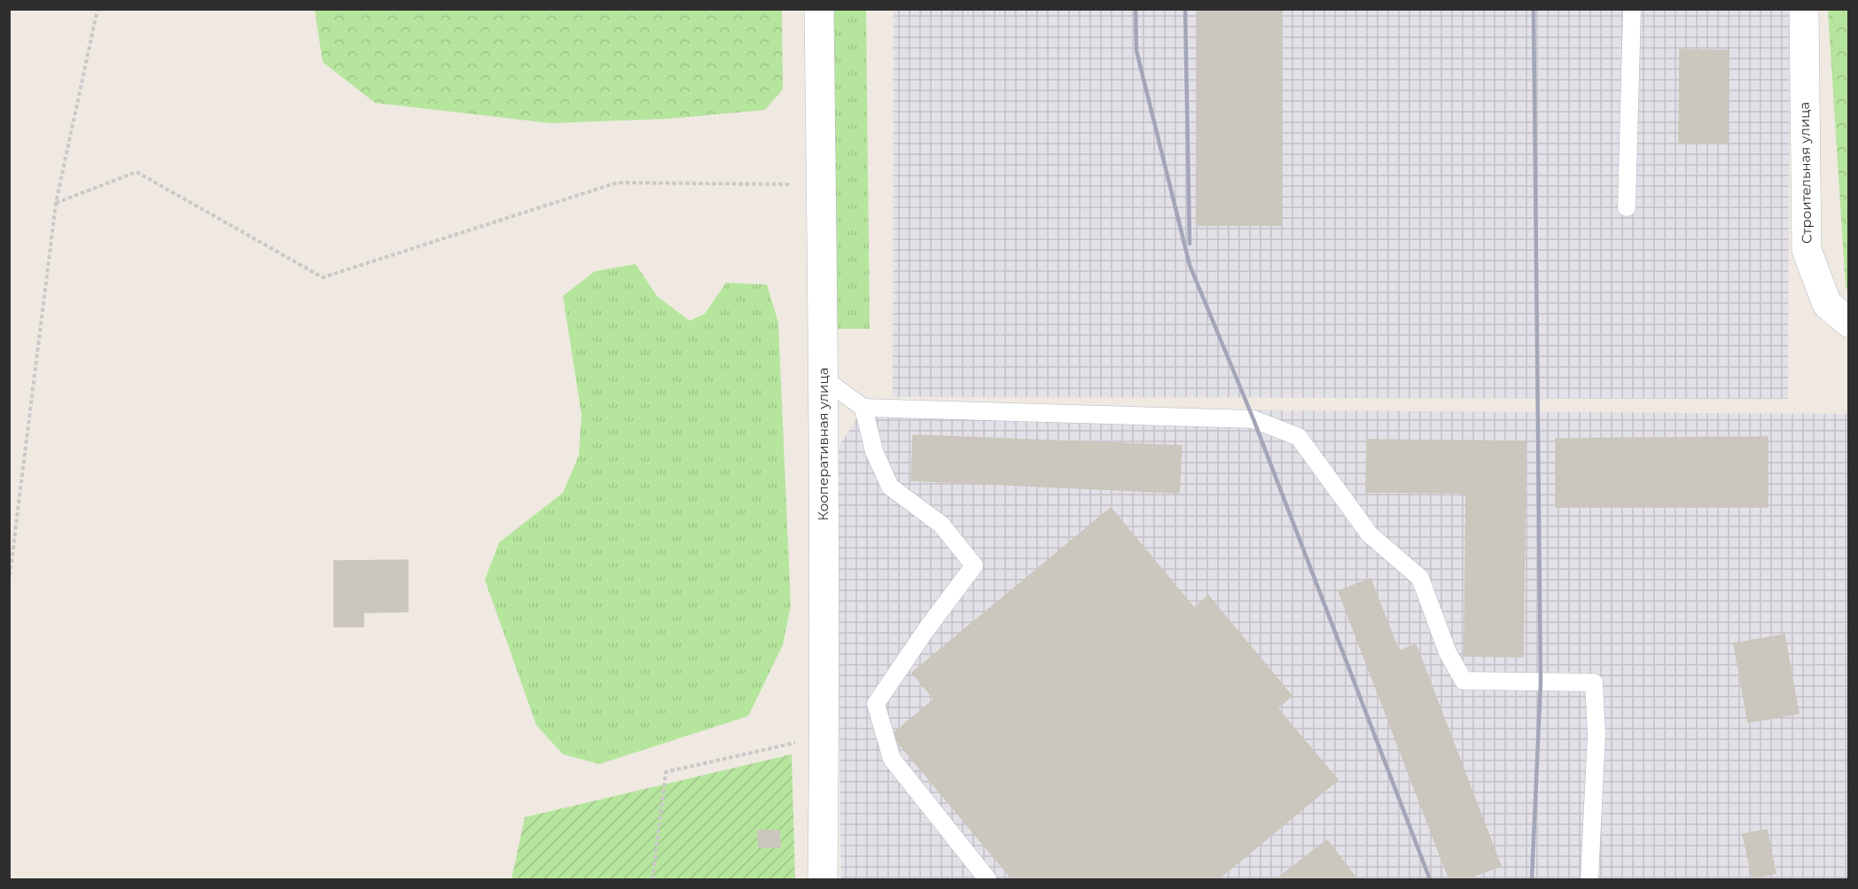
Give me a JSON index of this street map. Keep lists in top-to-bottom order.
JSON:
{
  "streets": {
    "street": ["Строительная улица", "Кооперативная улица"]
  }
}
